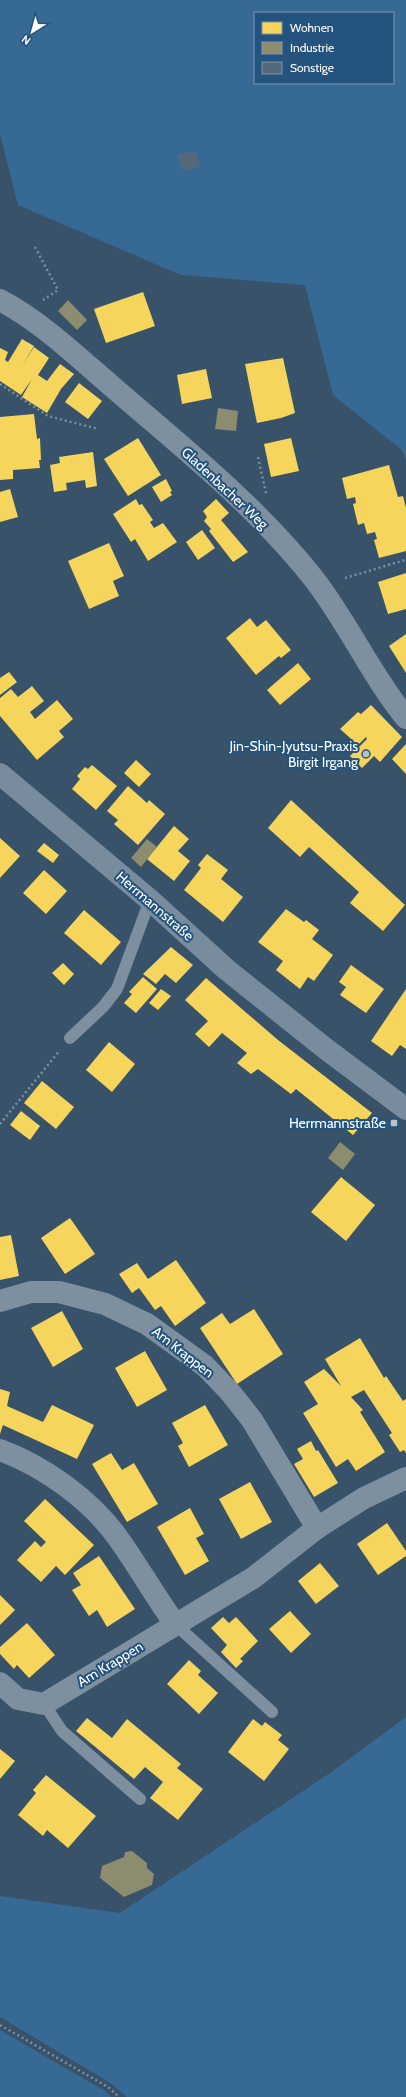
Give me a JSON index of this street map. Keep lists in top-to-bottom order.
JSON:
{
  "streets": {
    "street": ["Gladenbacher Weg", "Herrmannstraße", "Am Krappen"]
  },
  "places": {
    "other": ["Jin-Shin-Jyutsu-Praxis Birgit Irgang"],
    "transit": ["Herrmannstraße"]
  },
  "legend": ["Wohnen", "Industrie", "Sonstige"],
  "north": "bottom left"
}
